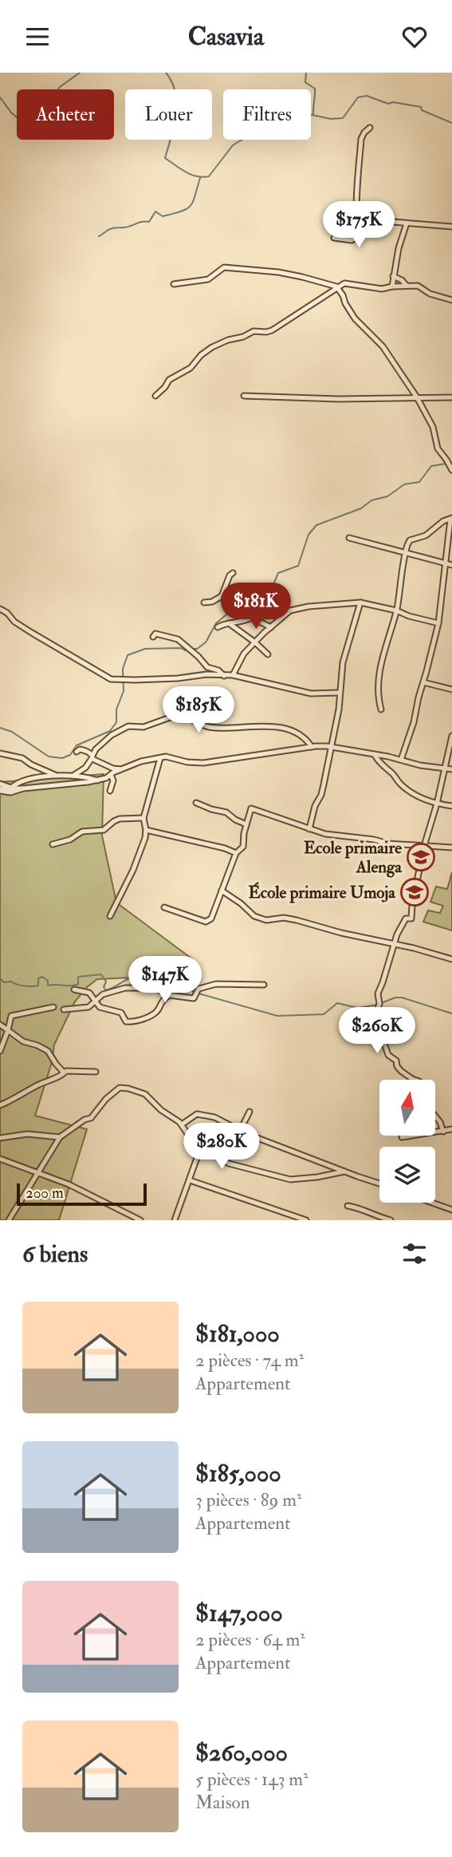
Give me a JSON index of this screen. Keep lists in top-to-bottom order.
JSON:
{
  "places": {
    "school or university": ["Ecole primaire Alenga", "École primaire Umoja"]
  },
  "scale_bar": "200 m",
  "north": "top",
  "page": {
    "header": "Casavia",
    "chip": ["Acheter", "Louer", "Filtres"],
    "price": [
      "$175K",
      "$181K",
      "$185K",
      "$147K",
      "$260K",
      "$280K"
    ],
    "scale": "200 m",
    "heading": "6 biens",
    "list": [
      {
        "name": "$181,000",
        "note": "2 pièces · 74 m² · Appartement"
      },
      {
        "name": "$185,000",
        "note": "3 pièces · 89 m² · Appartement"
      },
      {
        "name": "$147,000",
        "note": "2 pièces · 64 m² · Appartement"
      },
      {
        "name": "$260,000",
        "note": "5 pièces · 143 m² · Maison"
      }
    ]
  }
}
